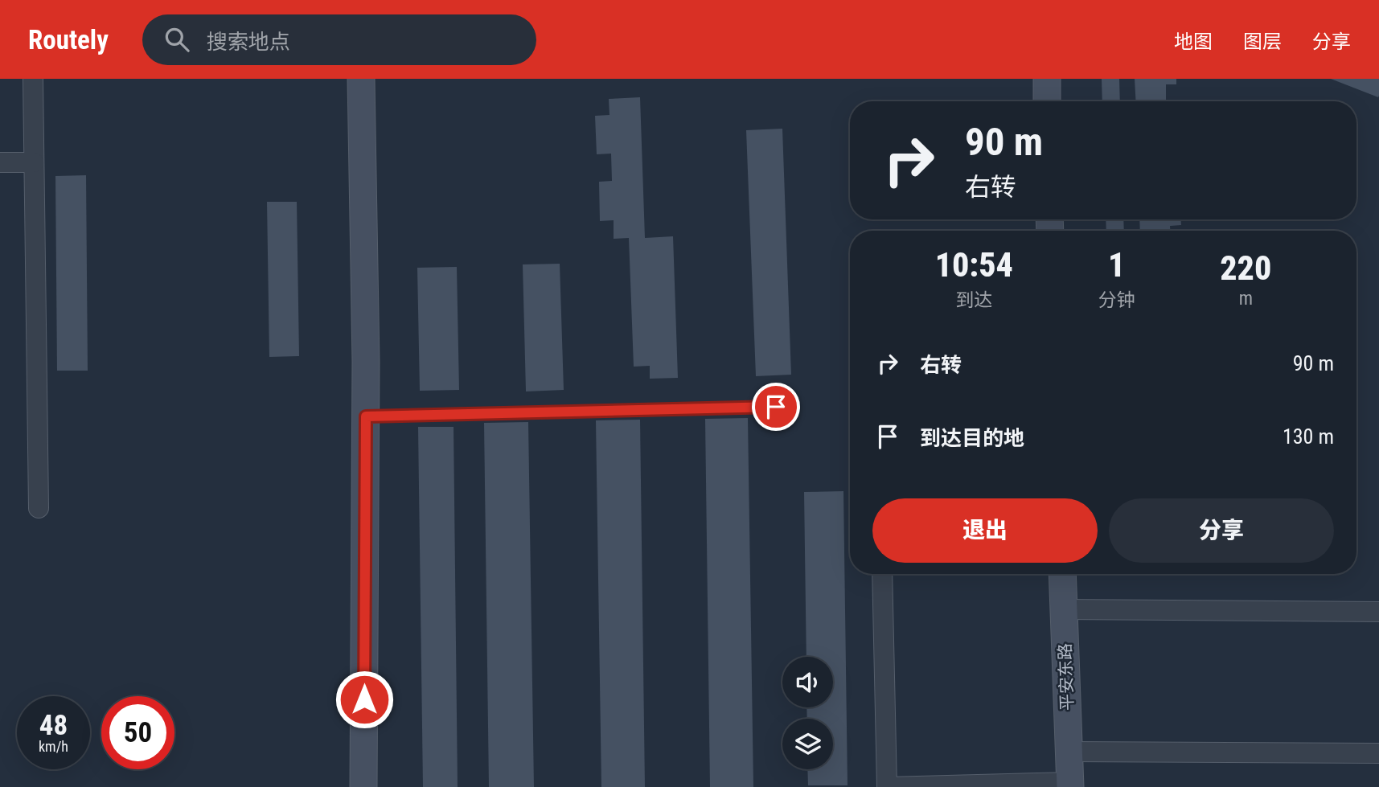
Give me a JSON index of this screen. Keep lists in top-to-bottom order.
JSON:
{
  "streets": {
    "main road": ["平安东路"]
  },
  "page": {
    "header": "Routely",
    "search": "搜索地点",
    "nav": ["地图", "图层", "分享"],
    "turn": ["90 m", "右转"],
    "eta": [
      "10:54",
      "到达",
      "1",
      "分钟",
      "220",
      "m"
    ],
    "list": [
      {
        "name": "右转",
        "value": "90 m"
      },
      {
        "name": "到达目的地",
        "value": "130 m"
      }
    ],
    "buttons": ["退出", "分享"],
    "speed": "48 km/h",
    "limit": "50"
  }
}
